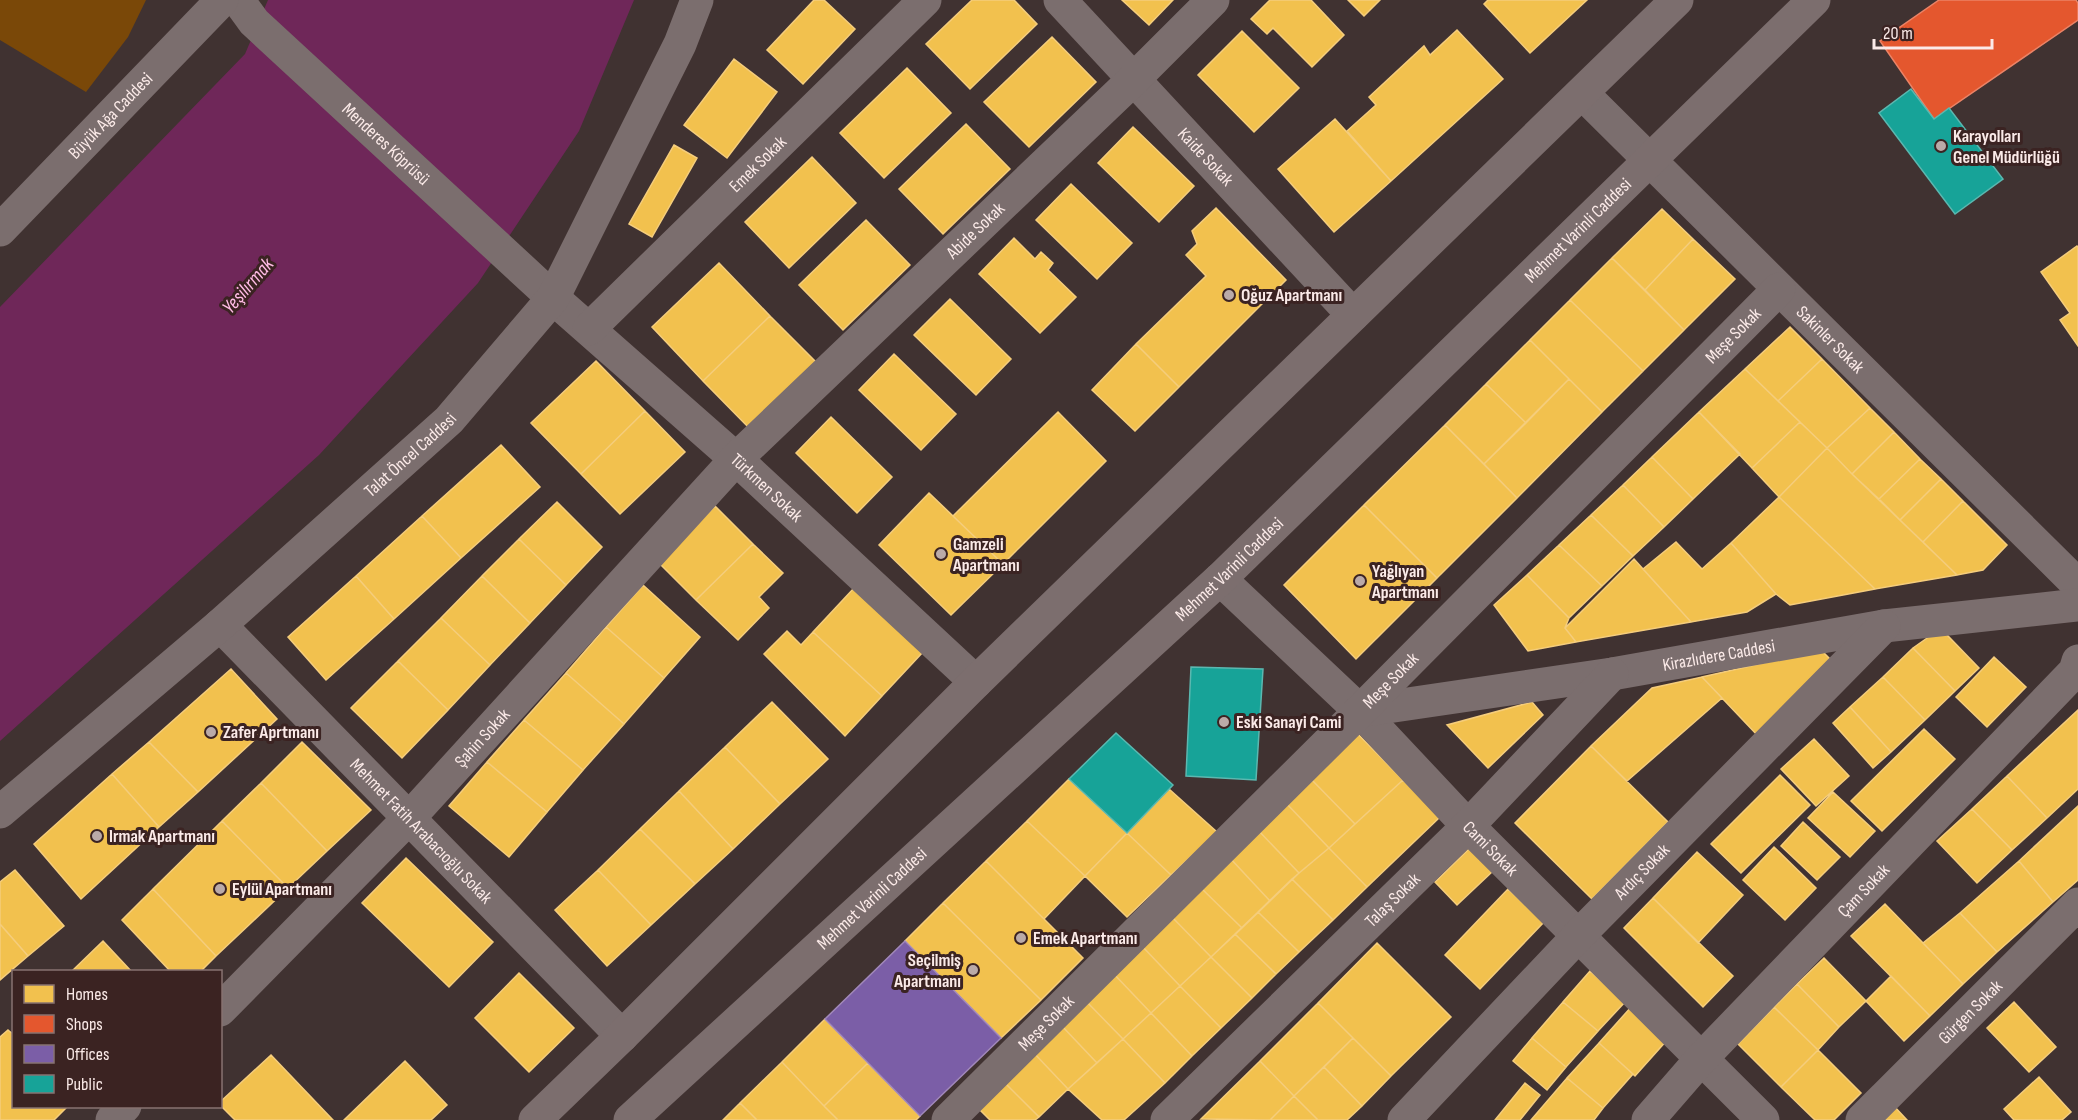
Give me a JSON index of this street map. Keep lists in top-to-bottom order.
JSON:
{
  "streets": {
    "main road": ["Mehmet Varinli Caddesi"],
    "street": [
      "Büyük Ağa Caddesi",
      "Menderes Köprüsü",
      "Kaide Sokak",
      "Emek Sokak",
      "Abide Sokak",
      "Meşe Sokak",
      "Sakinler Sokak",
      "Talat Öncel Caddesi",
      "Türkmen Sokak",
      "Kirazlıdere Caddesi",
      "Şahin Sokak",
      "Mehmet Fatih Arabacıoğlu Sokak",
      "Cami Sokak",
      "Ardıç Sokak",
      "Çam Sokak",
      "Talaş Sokak",
      "Gürgen Sokak"
    ]
  },
  "crossings": [
    ["Menderes Köprüsü", "Talat Öncel Caddesi"],
    ["Menderes Köprüsü", "Türkmen Sokak"],
    ["Kaide Sokak", "Abide Sokak"],
    ["Emek Sokak", "Türkmen Sokak"],
    ["Mehmet Varinli Caddesi", "Sakinler Sokak"],
    ["Mehmet Varinli Caddesi", "Cami Sokak"],
    ["Abide Sokak", "Türkmen Sokak"],
    ["Abide Sokak", "Şahin Sokak"],
    ["Meşe Sokak", "Sakinler Sokak"],
    ["Meşe Sokak", "Kirazlıdere Caddesi"],
    ["Meşe Sokak", "Cami Sokak"],
    ["Talat Öncel Caddesi", "Türkmen Sokak"],
    ["Talat Öncel Caddesi", "Mehmet Fatih Arabacıoğlu Sokak"],
    ["Türkmen Sokak", "Şahin Sokak"],
    ["Kirazlıdere Caddesi", "Cami Sokak"],
    ["Kirazlıdere Caddesi", "Ardıç Sokak"],
    ["Kirazlıdere Caddesi", "Talaş Sokak"],
    ["Şahin Sokak", "Mehmet Fatih Arabacıoğlu Sokak"],
    ["Cami Sokak", "Ardıç Sokak"],
    ["Cami Sokak", "Çam Sokak"],
    ["Cami Sokak", "Talaş Sokak"]
  ],
  "water": ["Yeşilırmak"],
  "places": [
    "Karayolları Genel Müdürlüğü",
    "Oğuz Apartmanı",
    "Gamzeli Apartmanı",
    "Yağlıyan Apartmanı",
    "Eski Sanayi Cami",
    "Zafer Aprtmanı",
    "Irmak Apartmanı",
    "Eylül Apartmanı",
    "Emek Apartmanı",
    "Seçilmiş Apartmanı"
  ],
  "legend": [
    "Homes",
    "Shops",
    "Offices",
    "Public"
  ],
  "scale_bar": "20 m"
}
